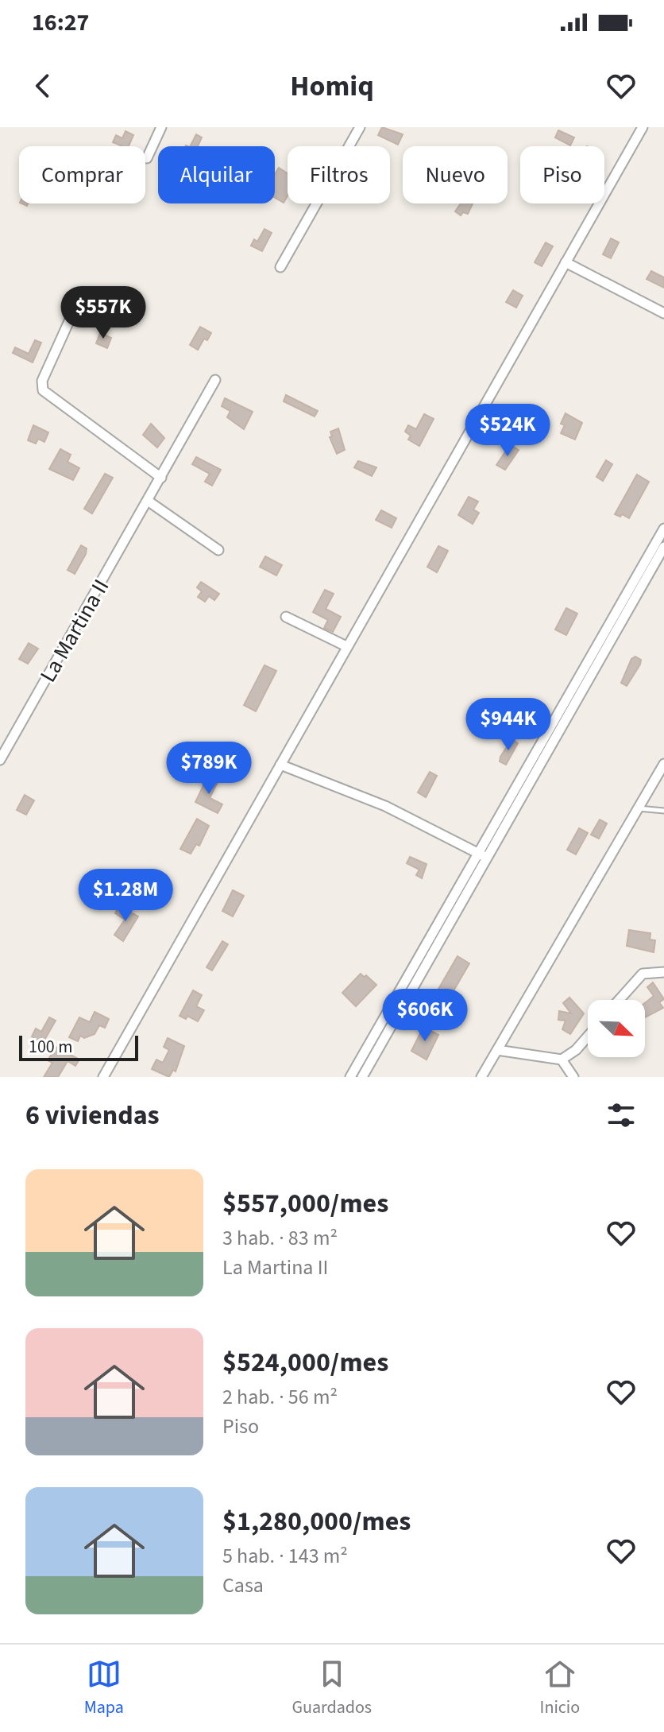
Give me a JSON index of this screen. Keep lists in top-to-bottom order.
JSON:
{
  "streets": {
    "street": ["La Martina II"]
  },
  "scale_bar": "100 m",
  "north": "bottom right",
  "page": {
    "status": "16:27",
    "header": "Homiq",
    "chip": [
      "Comprar",
      "Alquilar",
      "Filtros",
      "Nuevo",
      "Piso"
    ],
    "price": [
      "$557K",
      "$524K",
      "$944K",
      "$789K",
      "$1.28M",
      "$606K"
    ],
    "scale": "100 m",
    "heading": "6 viviendas",
    "list": [
      {
        "name": "$557,000/mes",
        "note": "3 hab. · 83 m² · La Martina II"
      },
      {
        "name": "$524,000/mes",
        "note": "2 hab. · 56 m² · Piso"
      },
      {
        "name": "$1,280,000/mes",
        "note": "5 hab. · 143 m² · Casa"
      }
    ],
    "tabs": ["Mapa", "Guardados", "Inicio"]
  }
}
